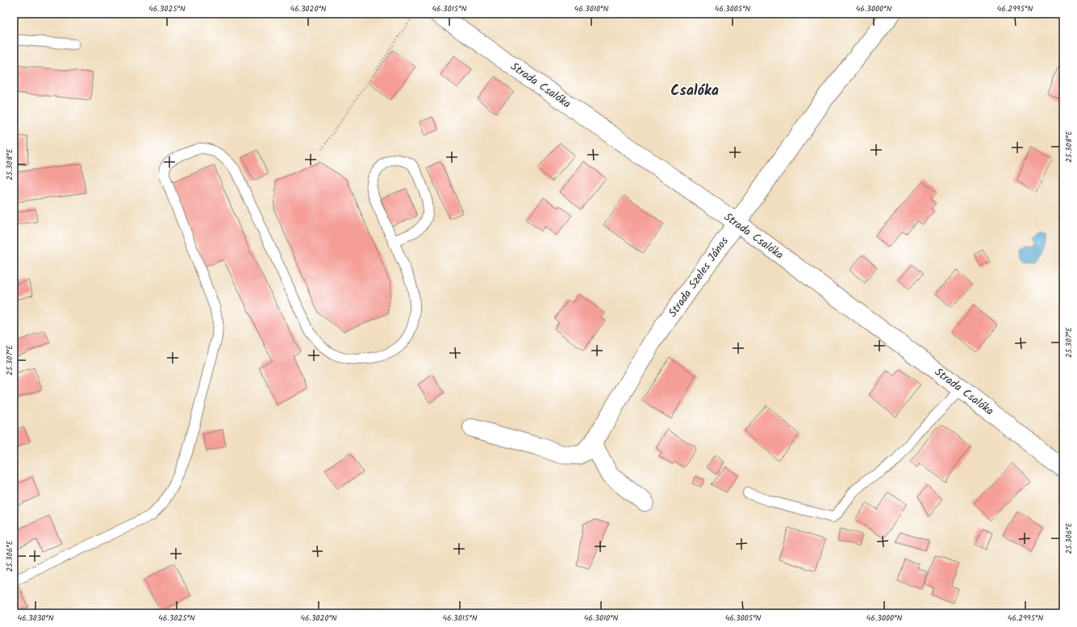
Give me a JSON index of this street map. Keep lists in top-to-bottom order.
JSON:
{
  "streets": {
    "street": ["Strada Csalóka", "Strada Szeles János"]
  },
  "crossings": [
    ["Strada Csalóka", "Strada Szeles János"]
  ],
  "districts": ["Csalóka"],
  "coordinates": [
    "46.3025°N",
    "46.3020°N",
    "46.3015°N",
    "46.3010°N",
    "46.3005°N",
    "46.3000°N",
    "46.2995°N",
    "25.308°E",
    "25.307°E",
    "25.306°E",
    "46.3030°N"
  ]
}
